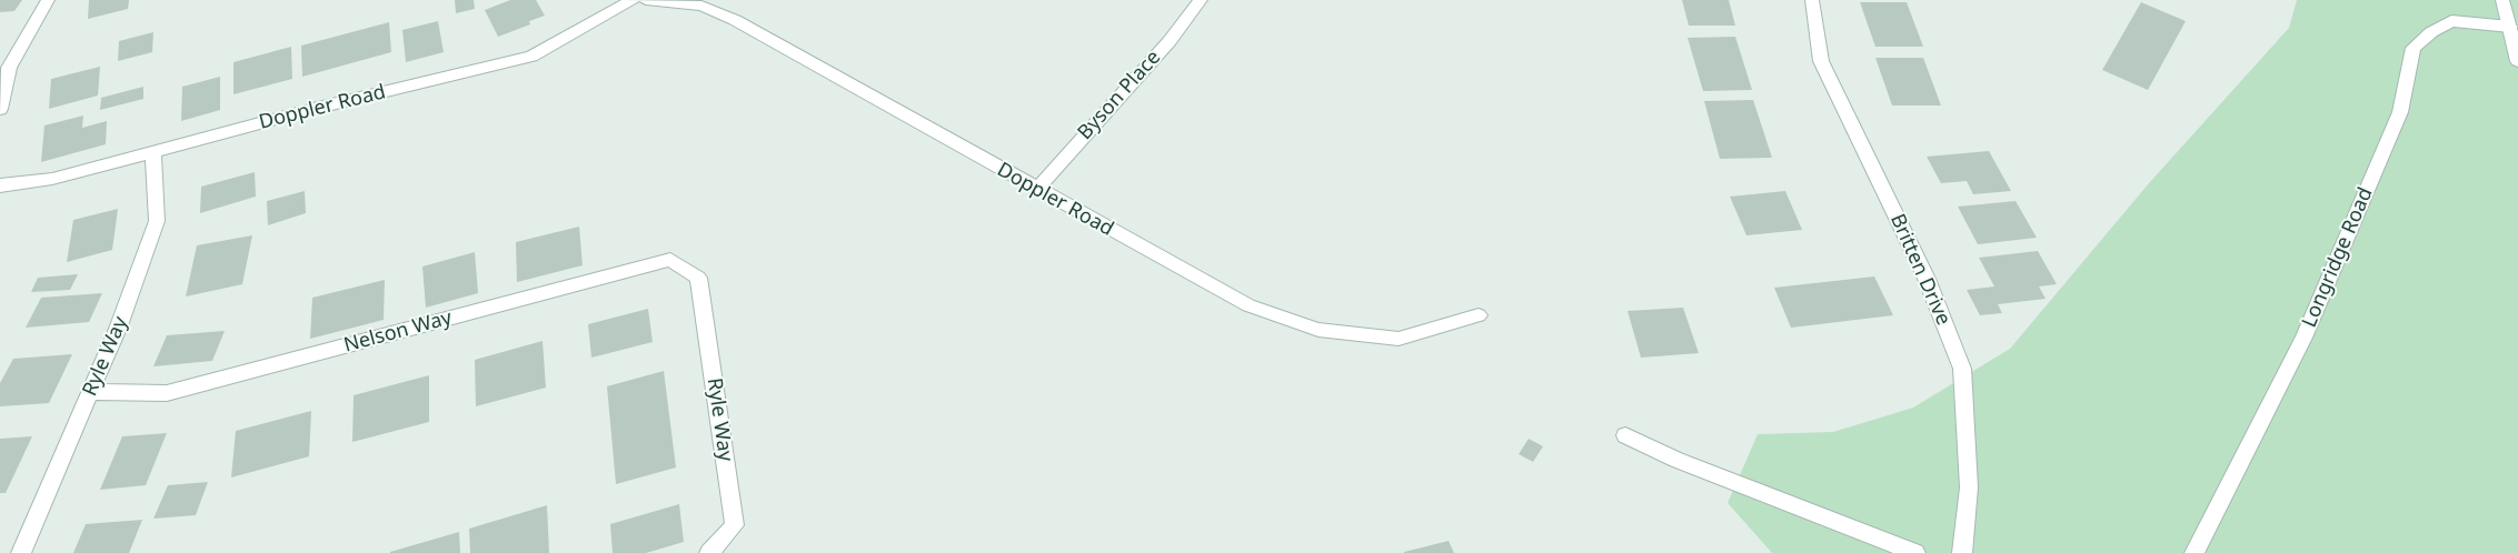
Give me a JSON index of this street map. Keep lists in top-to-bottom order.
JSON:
{
  "streets": {
    "street": [
      "Byson Place",
      "Doppler Road",
      "Longridge Road",
      "Britten Drive",
      "Nelson Way",
      "Ryle Way"
    ]
  },
  "crossings": [
    ["Byson Place", "Doppler Road"],
    ["Doppler Road", "Ryle Way"],
    ["Nelson Way", "Ryle Way"]
  ]
}
